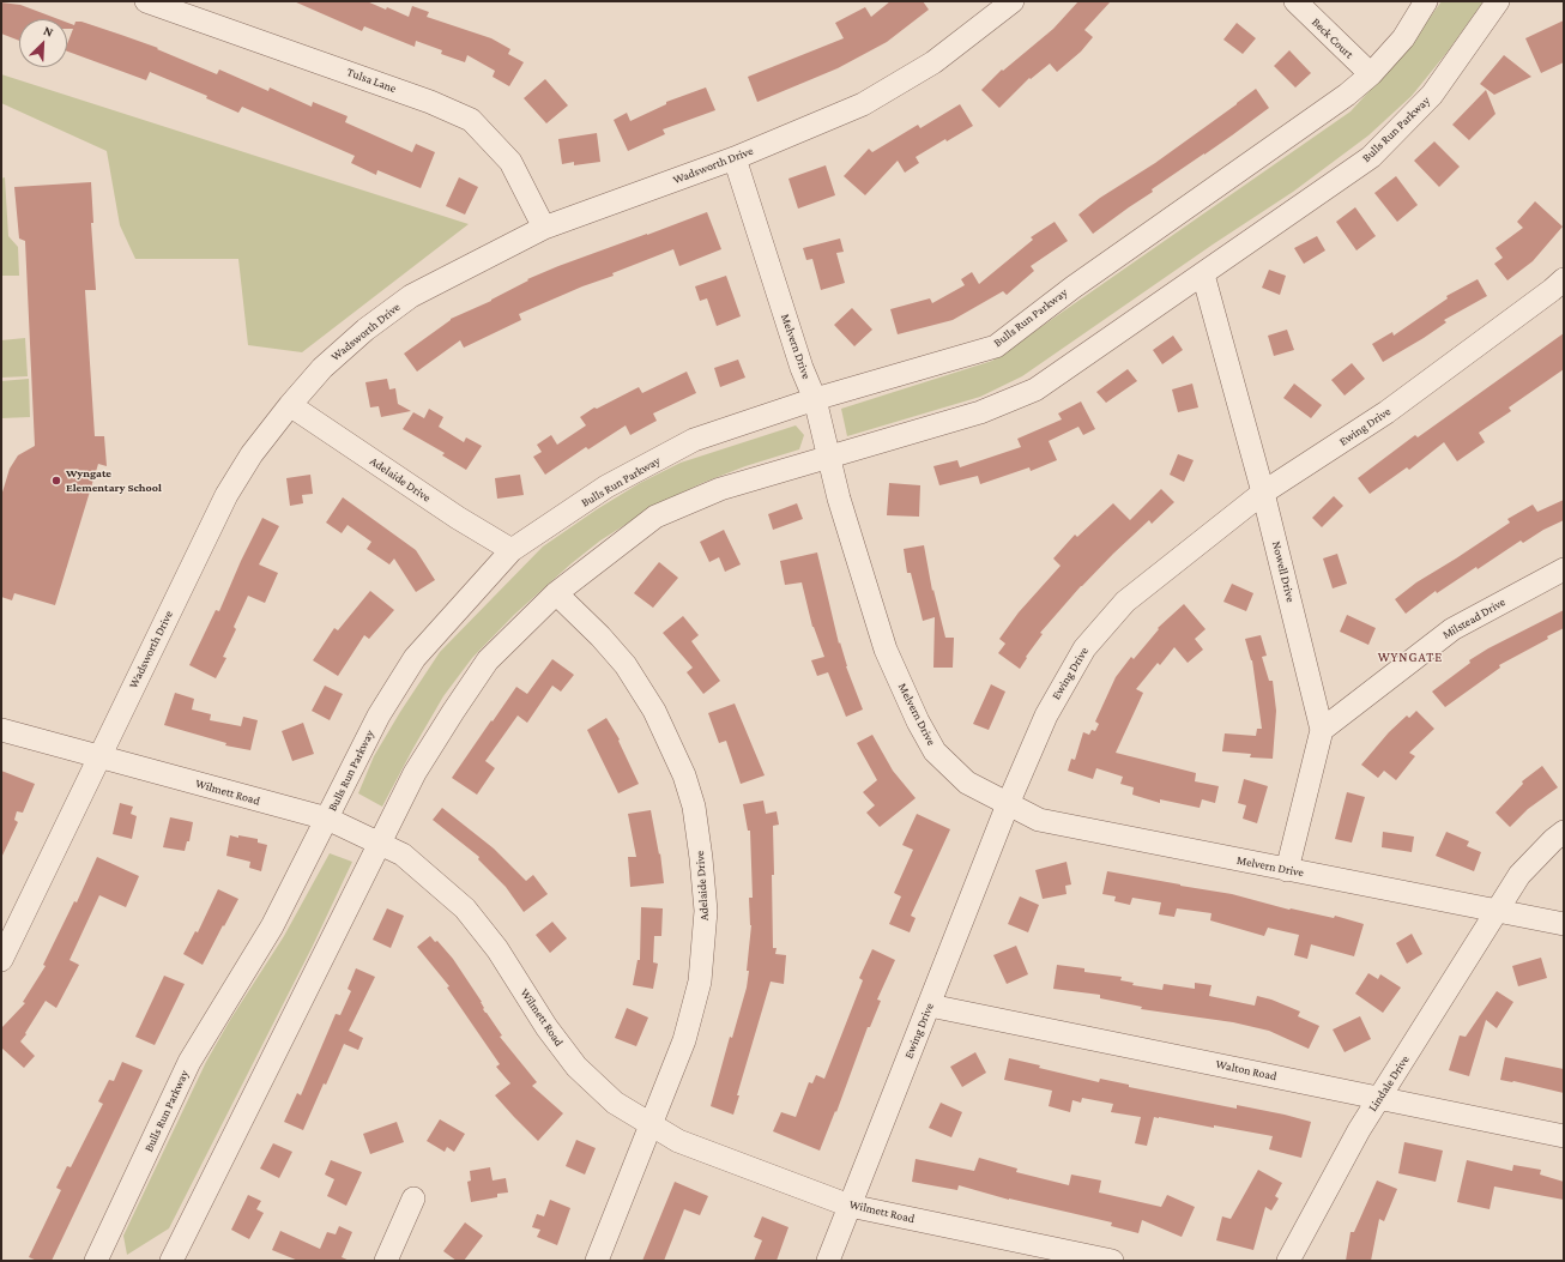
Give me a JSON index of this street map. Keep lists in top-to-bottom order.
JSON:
{
  "streets": {
    "street": [
      "Beck Court",
      "Tulsa Lane",
      "Bulls Run Parkway",
      "Wadsworth Drive",
      "Melvern Drive",
      "Ewing Drive",
      "Adelaide Drive",
      "Nowell Drive",
      "Milstead Drive",
      "Wilmett Road",
      "Walton Road",
      "Lindale Drive"
    ]
  },
  "crossings": [
    ["Beck Court", "Bulls Run Parkway"],
    ["Tulsa Lane", "Wadsworth Drive"],
    ["Bulls Run Parkway", "Melvern Drive"],
    ["Bulls Run Parkway", "Adelaide Drive"],
    ["Bulls Run Parkway", "Nowell Drive"],
    ["Bulls Run Parkway", "Wilmett Road"],
    ["Wadsworth Drive", "Melvern Drive"],
    ["Wadsworth Drive", "Adelaide Drive"],
    ["Wadsworth Drive", "Wilmett Road"],
    ["Melvern Drive", "Ewing Drive"],
    ["Melvern Drive", "Nowell Drive"],
    ["Melvern Drive", "Lindale Drive"],
    ["Ewing Drive", "Nowell Drive"],
    ["Ewing Drive", "Wilmett Road"],
    ["Ewing Drive", "Walton Road"],
    ["Adelaide Drive", "Wilmett Road"],
    ["Nowell Drive", "Milstead Drive"],
    ["Walton Road", "Lindale Drive"]
  ],
  "districts": ["WYNGATE"],
  "places": ["Wyngate Elementary School"],
  "north": "top right"
}
